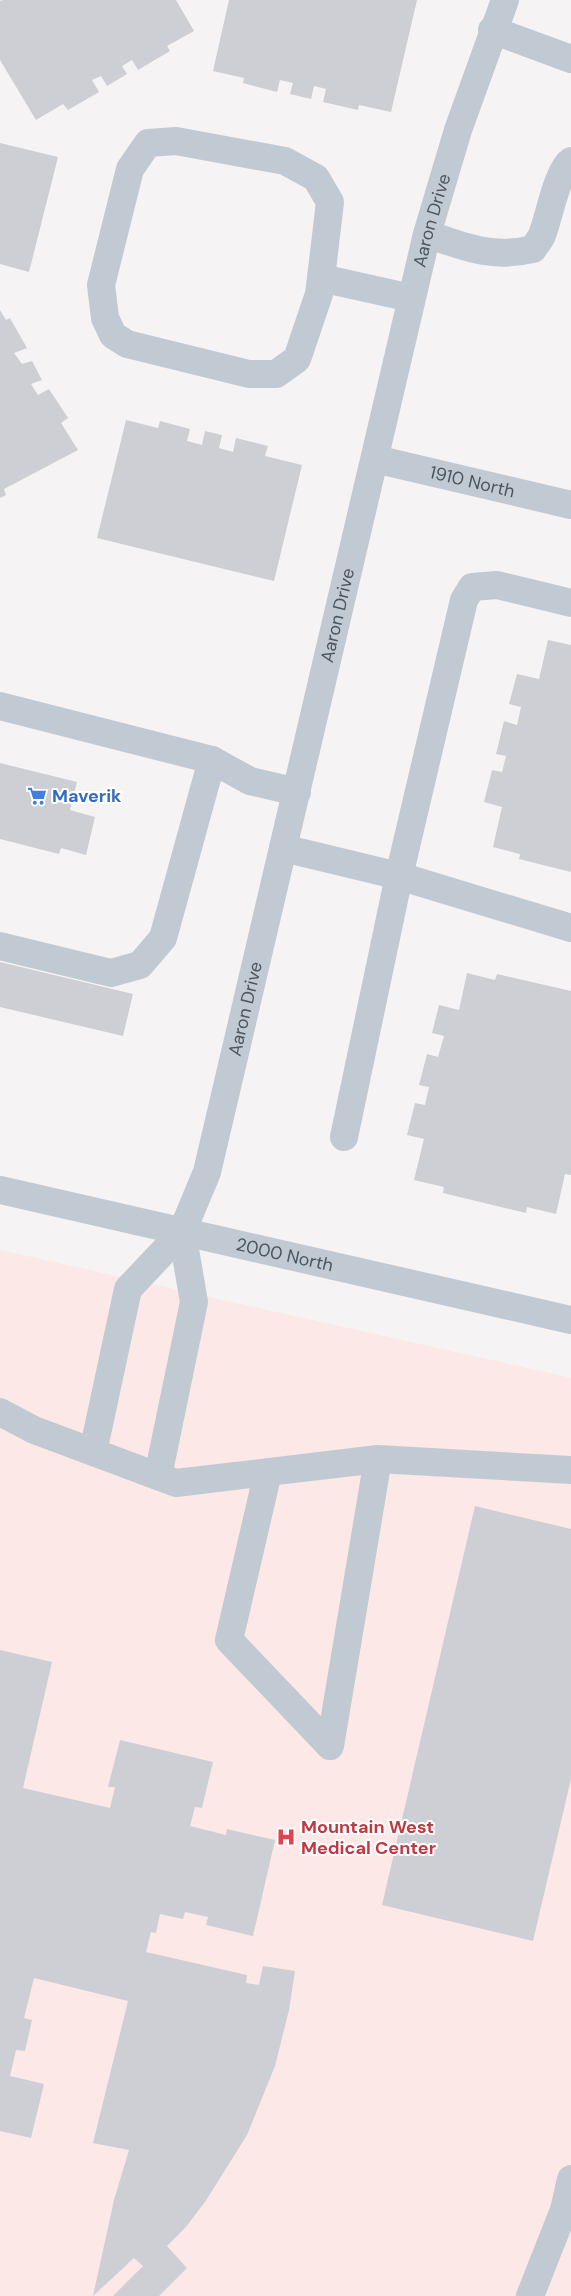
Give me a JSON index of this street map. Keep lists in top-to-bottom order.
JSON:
{
  "streets": {
    "street": ["Aaron Drive", "1910 North", "2000 North"]
  },
  "crossings": [
    ["Aaron Drive", "1910 North"],
    ["Aaron Drive", "2000 North"]
  ],
  "places": {
    "supermarket": ["Maverik"],
    "hospital": ["Mountain West Medical Center"]
  }
}
